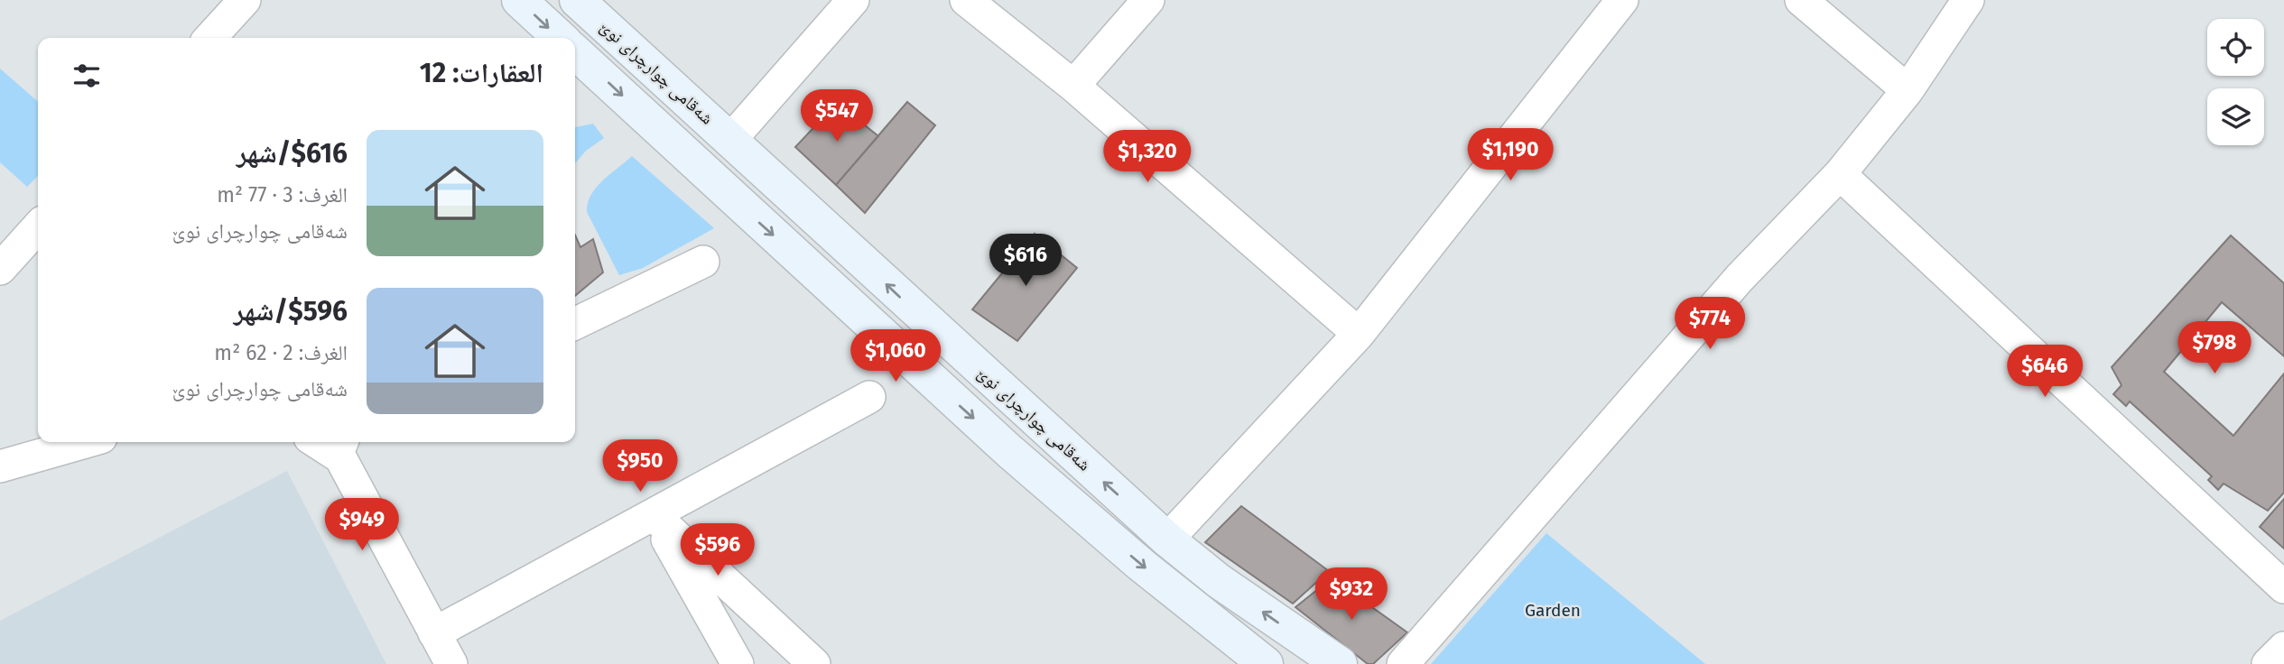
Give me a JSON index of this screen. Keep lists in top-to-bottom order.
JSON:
{
  "streets": {
    "street": ["شەقامی چوارچرای نوێ"]
  },
  "parks": ["Garden"],
  "page": {
    "heading": "العقارات: 12",
    "price": [
      "$547",
      "$1,190",
      "$1,320",
      "$616",
      "$774",
      "$798",
      "$1,060",
      "$646",
      "$950",
      "$949",
      "$596",
      "$932"
    ],
    "list": [
      {
        "name": "$616/شهر",
        "note": "الغرف: 3 · 77 m² · شەقامی چوارچرای نوێ"
      },
      {
        "name": "$596/شهر",
        "note": "الغرف: 2 · 62 m² · شەقامی چوارچرای نوێ"
      }
    ]
  }
}
